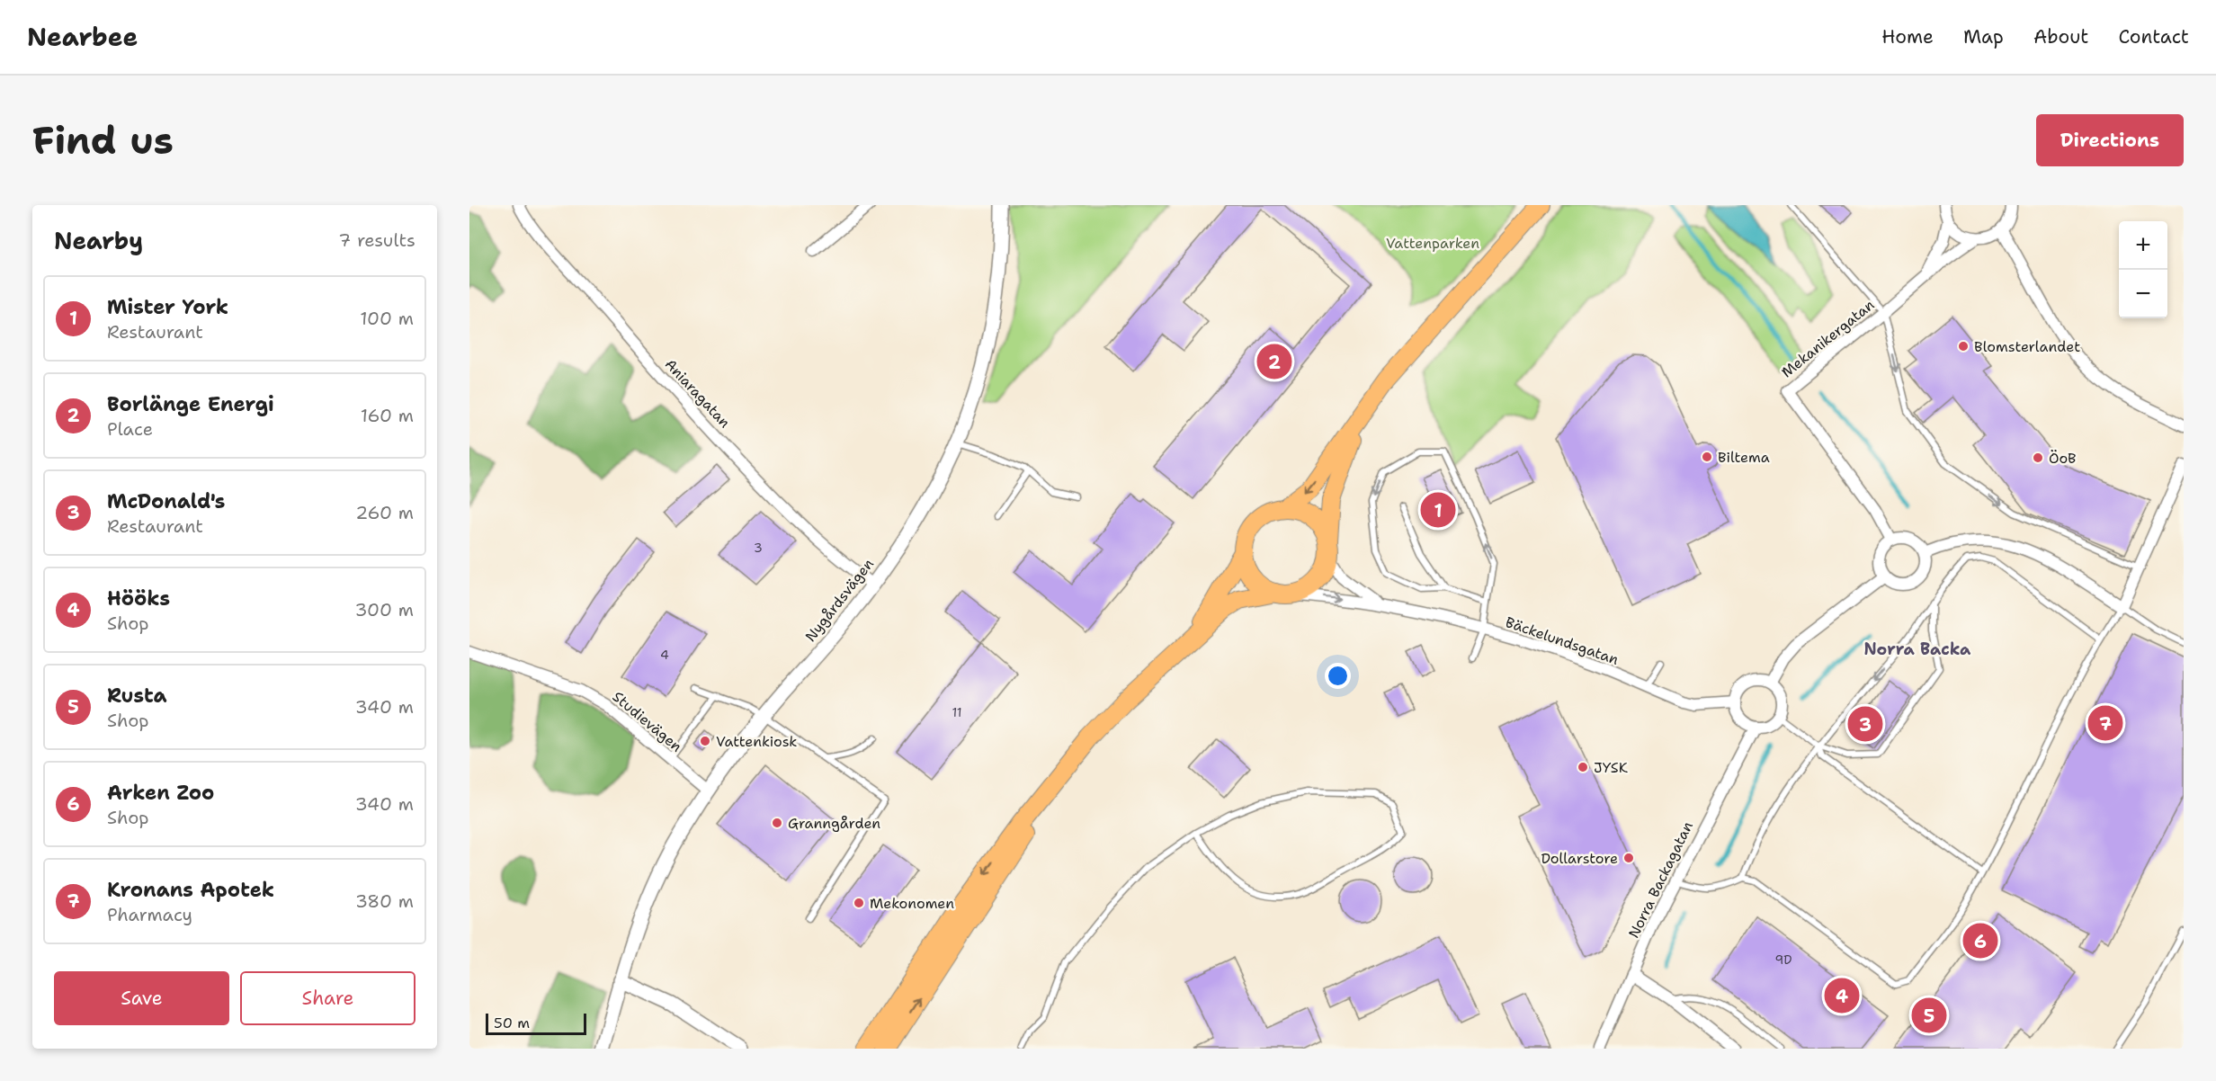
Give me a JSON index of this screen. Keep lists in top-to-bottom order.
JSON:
{
  "streets": {
    "street": [
      "Mekanikergatan",
      "Aniaragatan",
      "Nygårdsvägen",
      "Bäckelundsgatan",
      "Studievägen",
      "Norra Backagatan"
    ]
  },
  "crossings": [
    ["Aniaragatan", "Nygårdsvägen"],
    ["Nygårdsvägen", "Studievägen"],
    ["Bäckelundsgatan", "Norra Backagatan"]
  ],
  "districts": ["Norra Backa"],
  "parks": ["Vattenparken"],
  "places": [
    "Blomsterlandet",
    "Biltema",
    "ÖoB",
    "Vattenkiosk",
    "JYSK",
    "Granngården",
    "Dollarstore",
    "Mekonomen"
  ],
  "house_numbers": [
    "3",
    "4",
    "11",
    "9D"
  ],
  "scale_bar": "50 m",
  "page": {
    "header": "Nearbee",
    "nav": [
      "Home",
      "Map",
      "About",
      "Contact"
    ],
    "buttons": [
      "Directions",
      ["Save", "Share"]
    ],
    "title": "Find us",
    "heading": ["Nearby", "7 results"],
    "map_buttons": ["+", "−"],
    "list": [
      {
        "mark": "1",
        "name": "Mister York",
        "note": "Restaurant",
        "value": "100 m"
      },
      {
        "mark": "2",
        "name": "Borlänge Energi",
        "note": "Place",
        "value": "160 m"
      },
      {
        "mark": "3",
        "name": "McDonald's",
        "note": "Restaurant",
        "value": "260 m"
      },
      {
        "mark": "4",
        "name": "Hööks",
        "note": "Shop",
        "value": "300 m"
      },
      {
        "mark": "5",
        "name": "Rusta",
        "note": "Shop",
        "value": "340 m"
      },
      {
        "mark": "6",
        "name": "Arken Zoo",
        "note": "Shop",
        "value": "340 m"
      },
      {
        "mark": "7",
        "name": "Kronans Apotek",
        "note": "Pharmacy",
        "value": "380 m"
      }
    ],
    "pins": [
      "2",
      "1",
      "7",
      "3",
      "6",
      "4",
      "5"
    ],
    "scale": "50 m"
  }
}
